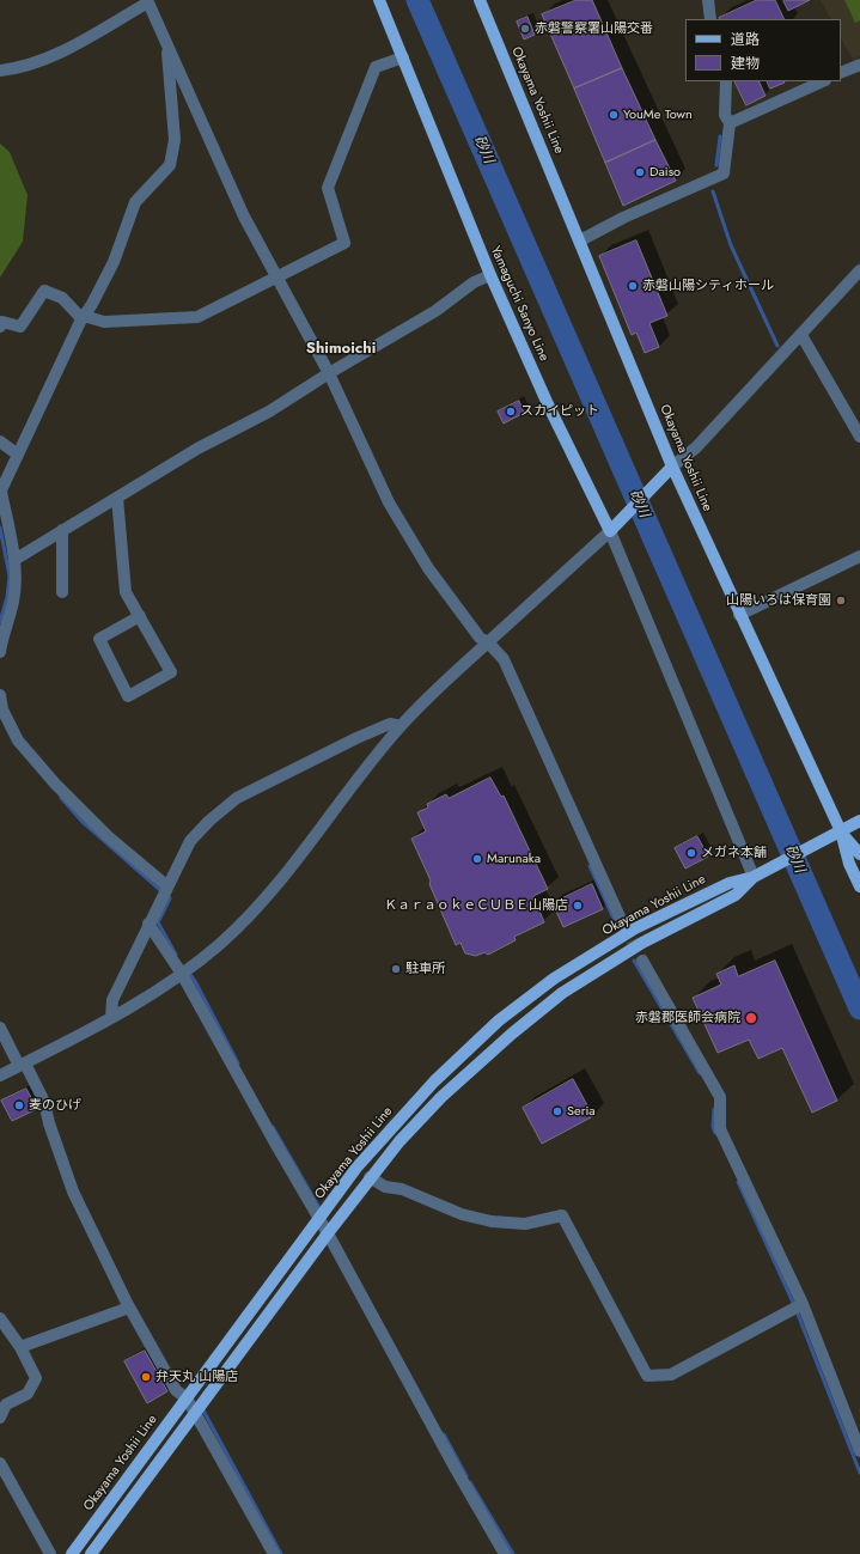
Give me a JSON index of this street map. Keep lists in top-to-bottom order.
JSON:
{
  "streets": {
    "main road": ["Okayama Yoshii Line", "Yamaguchi Sanyo Line"]
  },
  "districts": ["Shimoichi"],
  "water": ["砂川"],
  "places": [
    "赤磐警察署山陽交番",
    "YouMe Town",
    "Daiso",
    "赤磐山陽シティホール",
    "スカイピット",
    "山陽いろは保育園",
    "メガネ本舗",
    "Marunaka",
    "ＫａｒａｏｋｅＣＵＢＥ山陽店",
    "駐車所",
    "赤磐郡医師会病院",
    "麦のひげ",
    "Seria",
    "弁天丸 山陽店"
  ],
  "legend": ["道路", "建物"]
}
